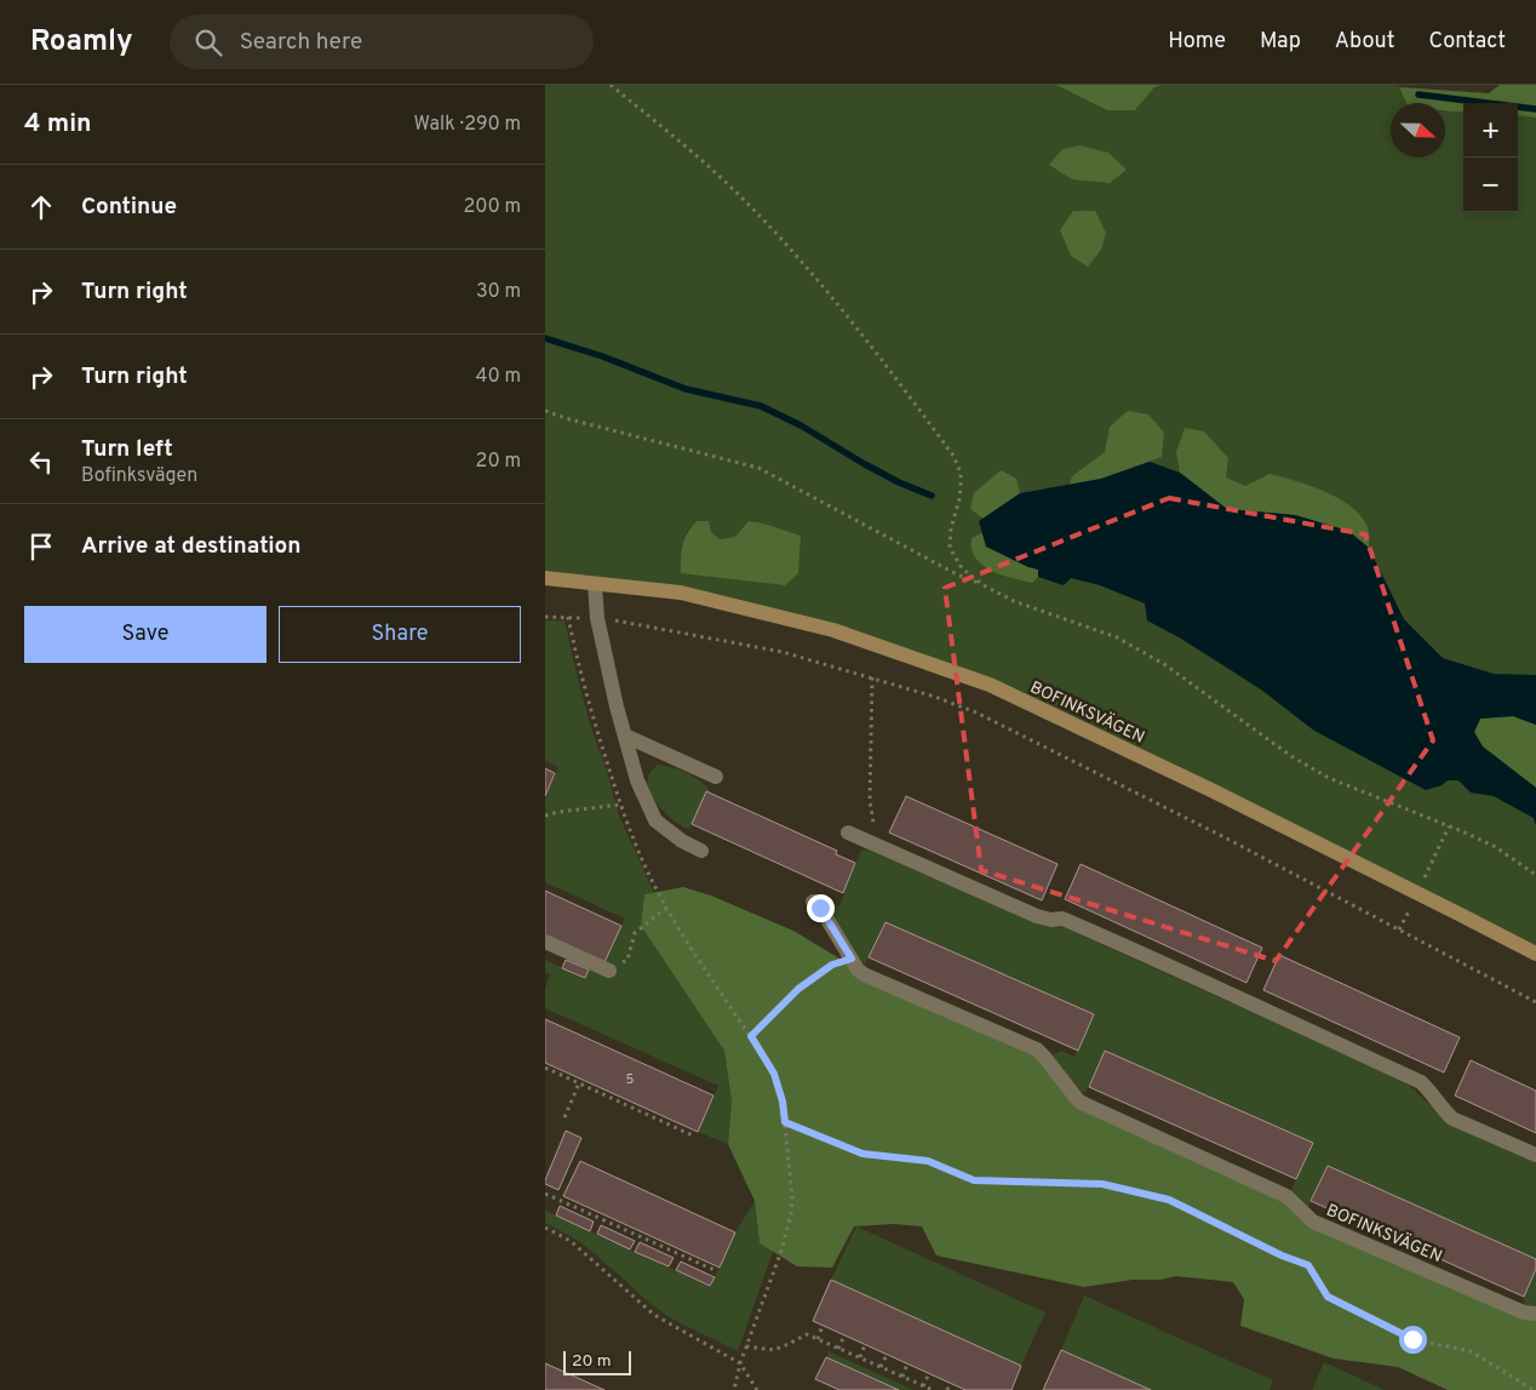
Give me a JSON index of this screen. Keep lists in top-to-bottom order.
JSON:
{
  "streets": {
    "street": ["BOFINKSVÄGEN"]
  },
  "house_numbers": ["5"],
  "scale_bar": "20 m",
  "north": "right",
  "page": {
    "header": "Roamly",
    "search": "Search here",
    "nav": [
      "Home",
      "Map",
      "About",
      "Contact"
    ],
    "heading": ["4 min", "Walk · 290 m"],
    "map_buttons": ["+", "−"],
    "list": [
      ["Continue", "200 m"],
      ["Turn right", "30 m"],
      ["Turn right", "40 m"],
      ["Turn left", "Bofinksvägen", "20 m"],
      "Arrive at destination"
    ],
    "buttons": ["Save", "Share"],
    "scale": "20 m"
  }
}
